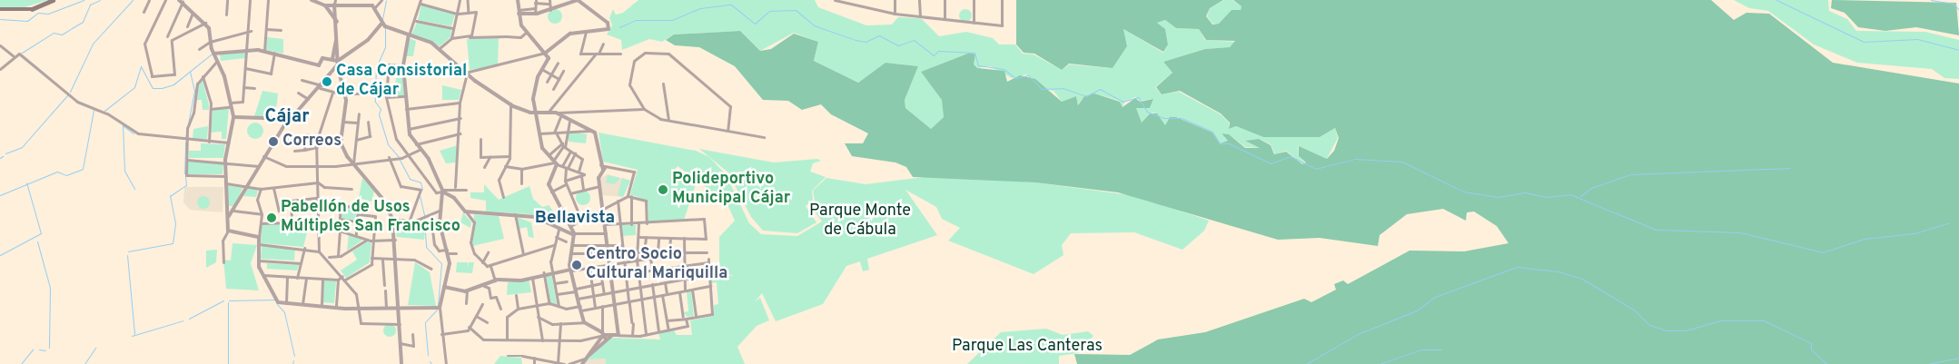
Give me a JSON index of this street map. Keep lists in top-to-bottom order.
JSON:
{
  "districts": ["Cájar", "Bellavista"],
  "parks": ["Parque Monte de Cábula", "Parque Las Canteras"],
  "places": [
    "Casa Consistorial de Cájar",
    "Correos",
    "Polideportivo Municipal Cájar",
    "Pabellón de Usos Múltiples San Francisco",
    "Centro Socio Cultural Mariquilla"
  ]
}
